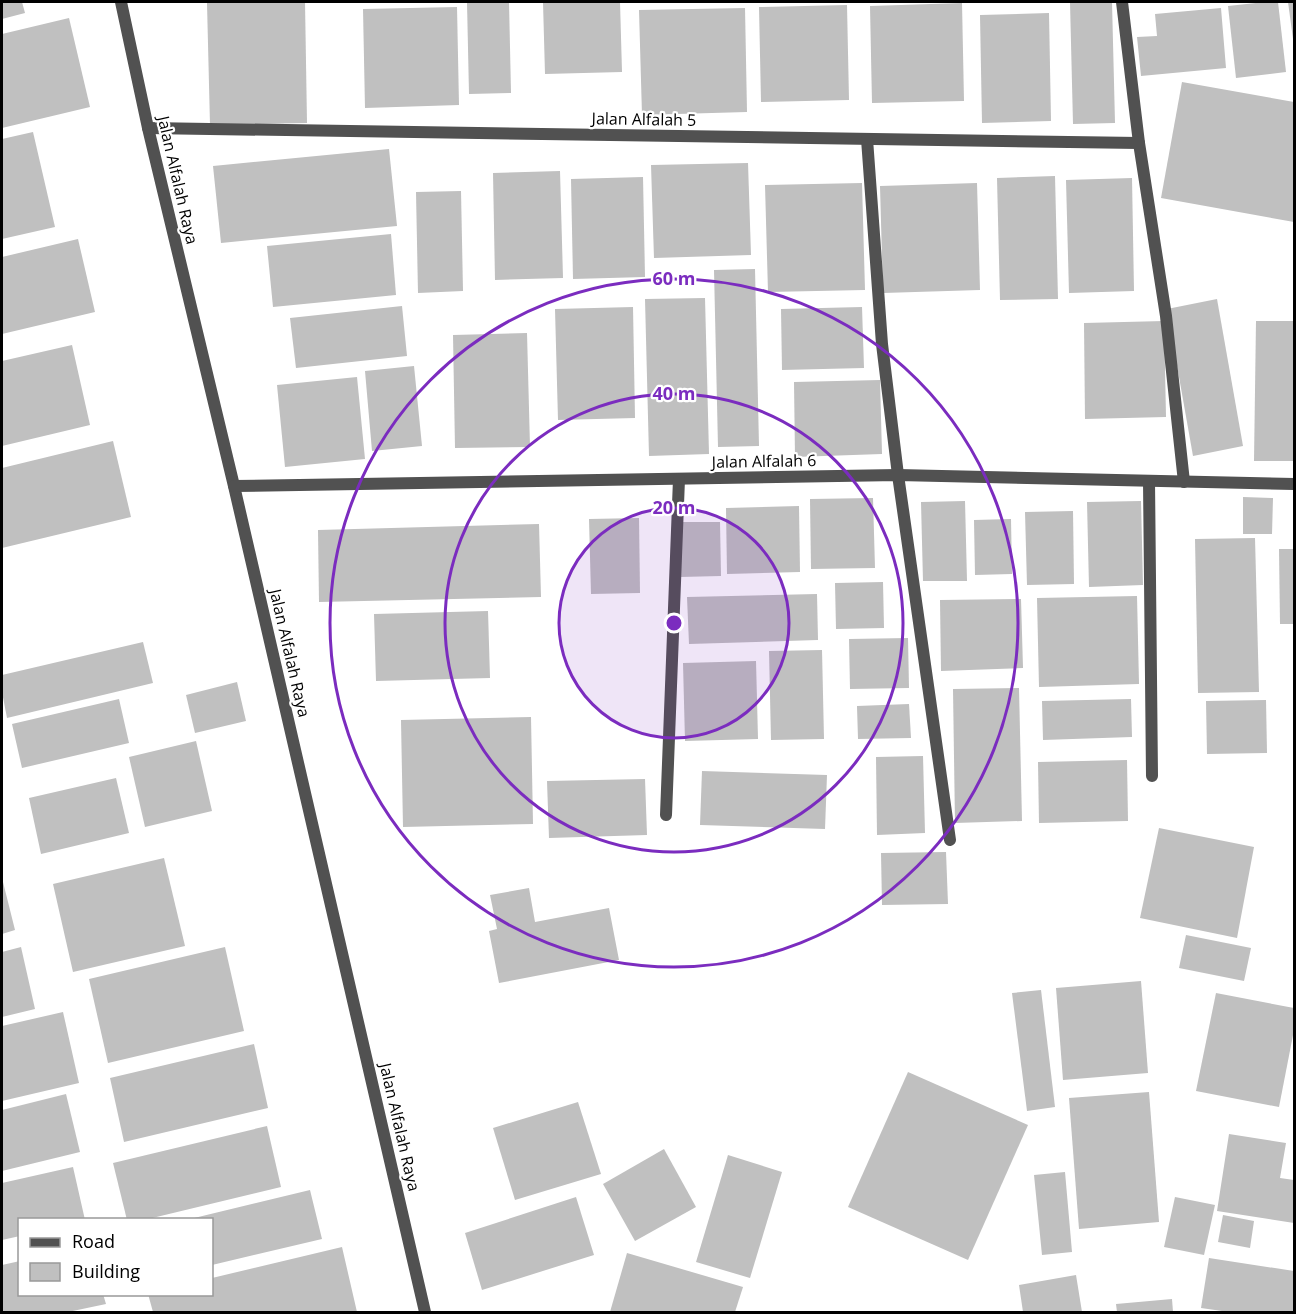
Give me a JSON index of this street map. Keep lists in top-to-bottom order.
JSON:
{
  "streets": {
    "street": ["Jalan Alfalah 5", "Jalan Alfalah Raya", "Jalan Alfalah 6"]
  },
  "crossings": [
    ["Jalan Alfalah 5", "Jalan Alfalah Raya"],
    ["Jalan Alfalah Raya", "Jalan Alfalah 6"]
  ],
  "legend": ["Road", "Building"],
  "rings": ["60 m", "40 m", "20 m"]
}
